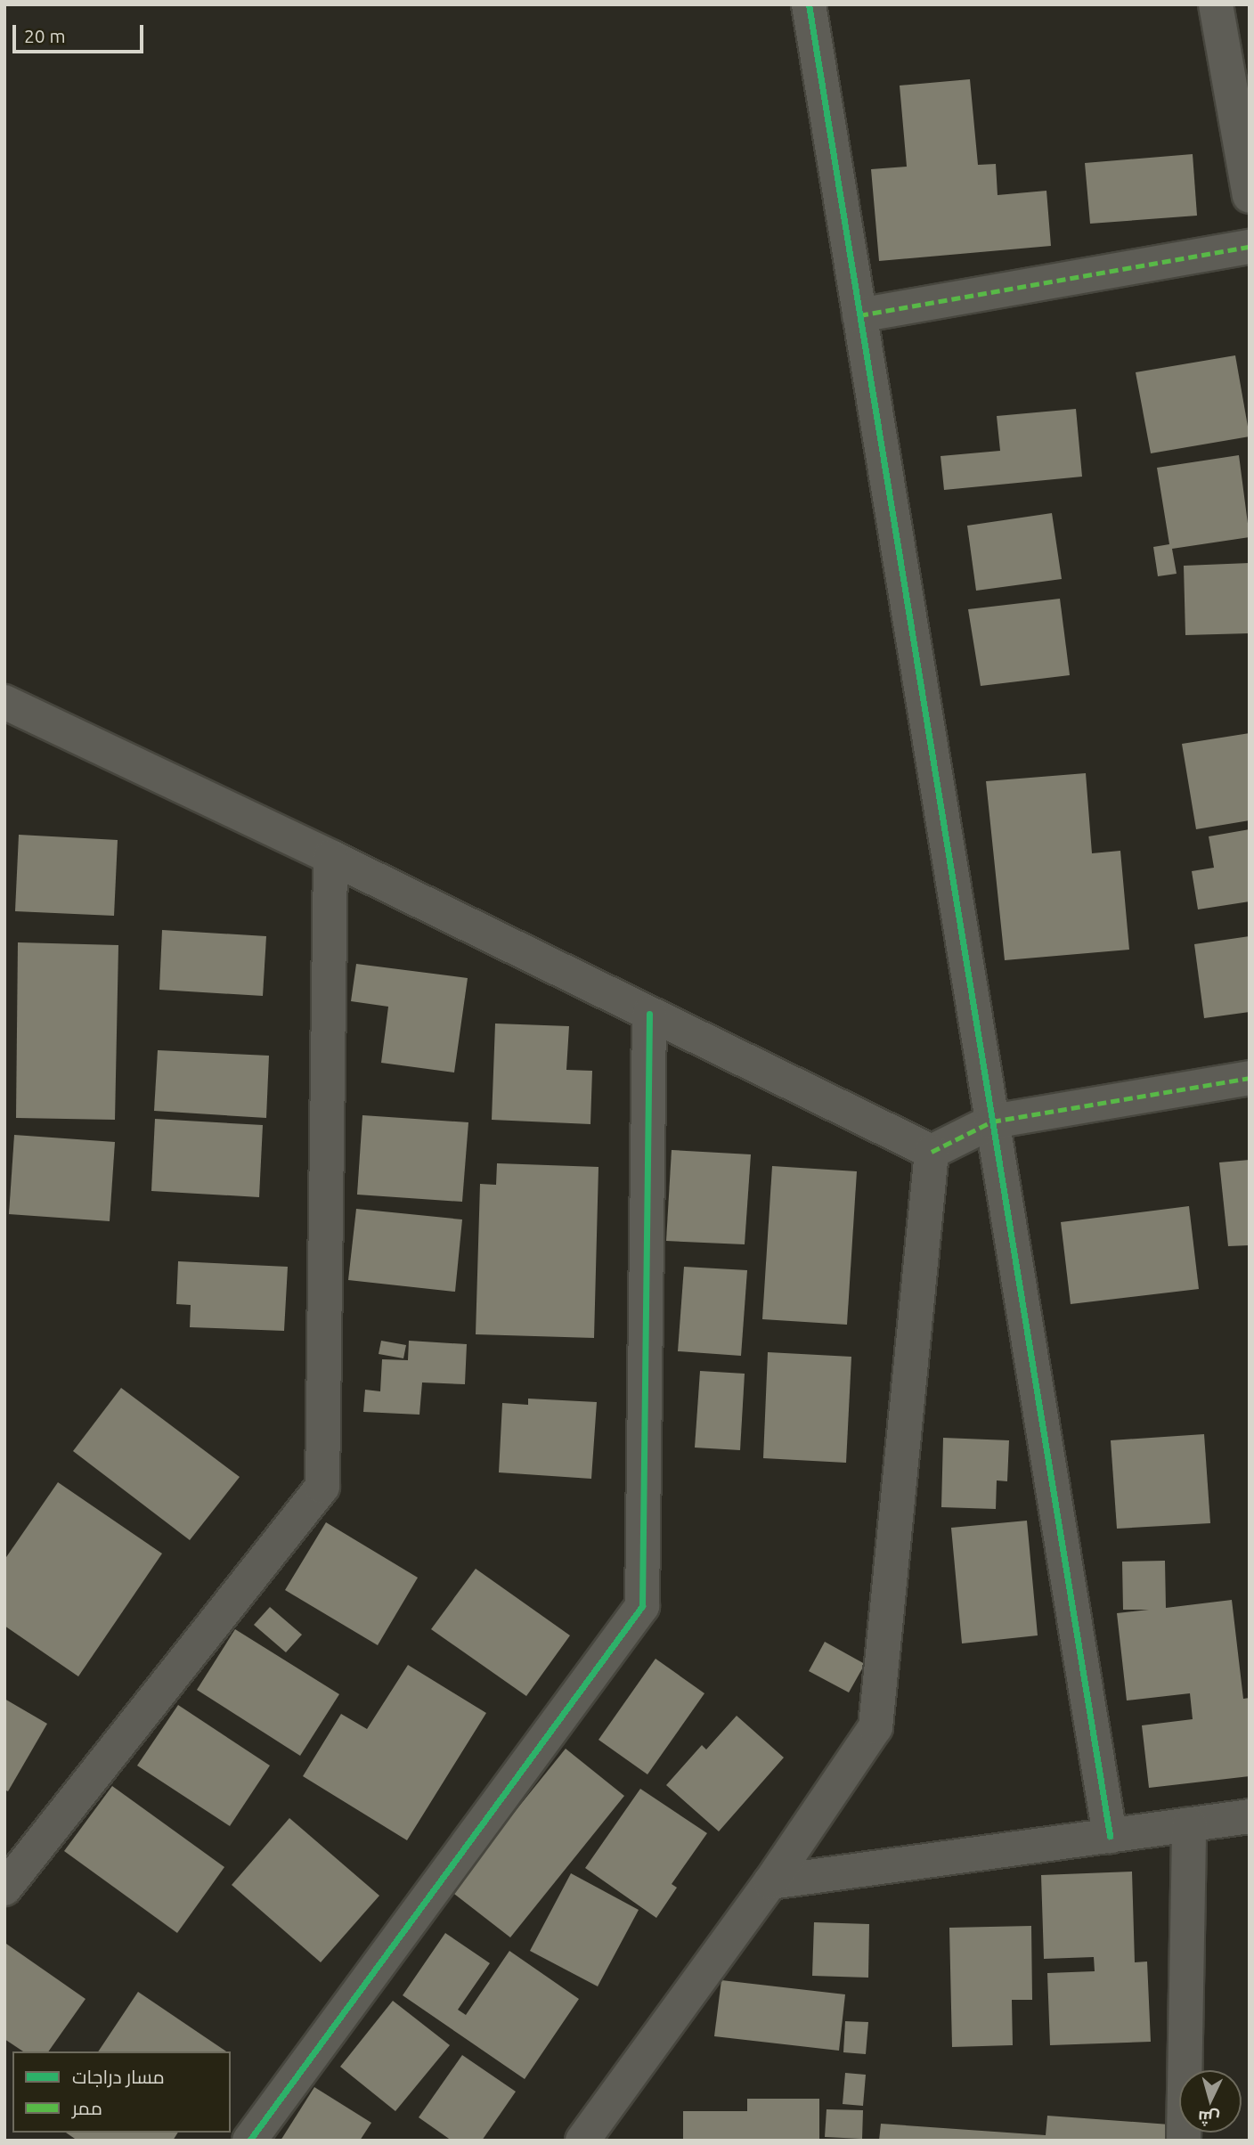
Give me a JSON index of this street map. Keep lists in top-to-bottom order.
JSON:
{
  "legend": ["مسار دراجات", "ممر"],
  "scale_bar": "20 m",
  "north": "bottom"
}
